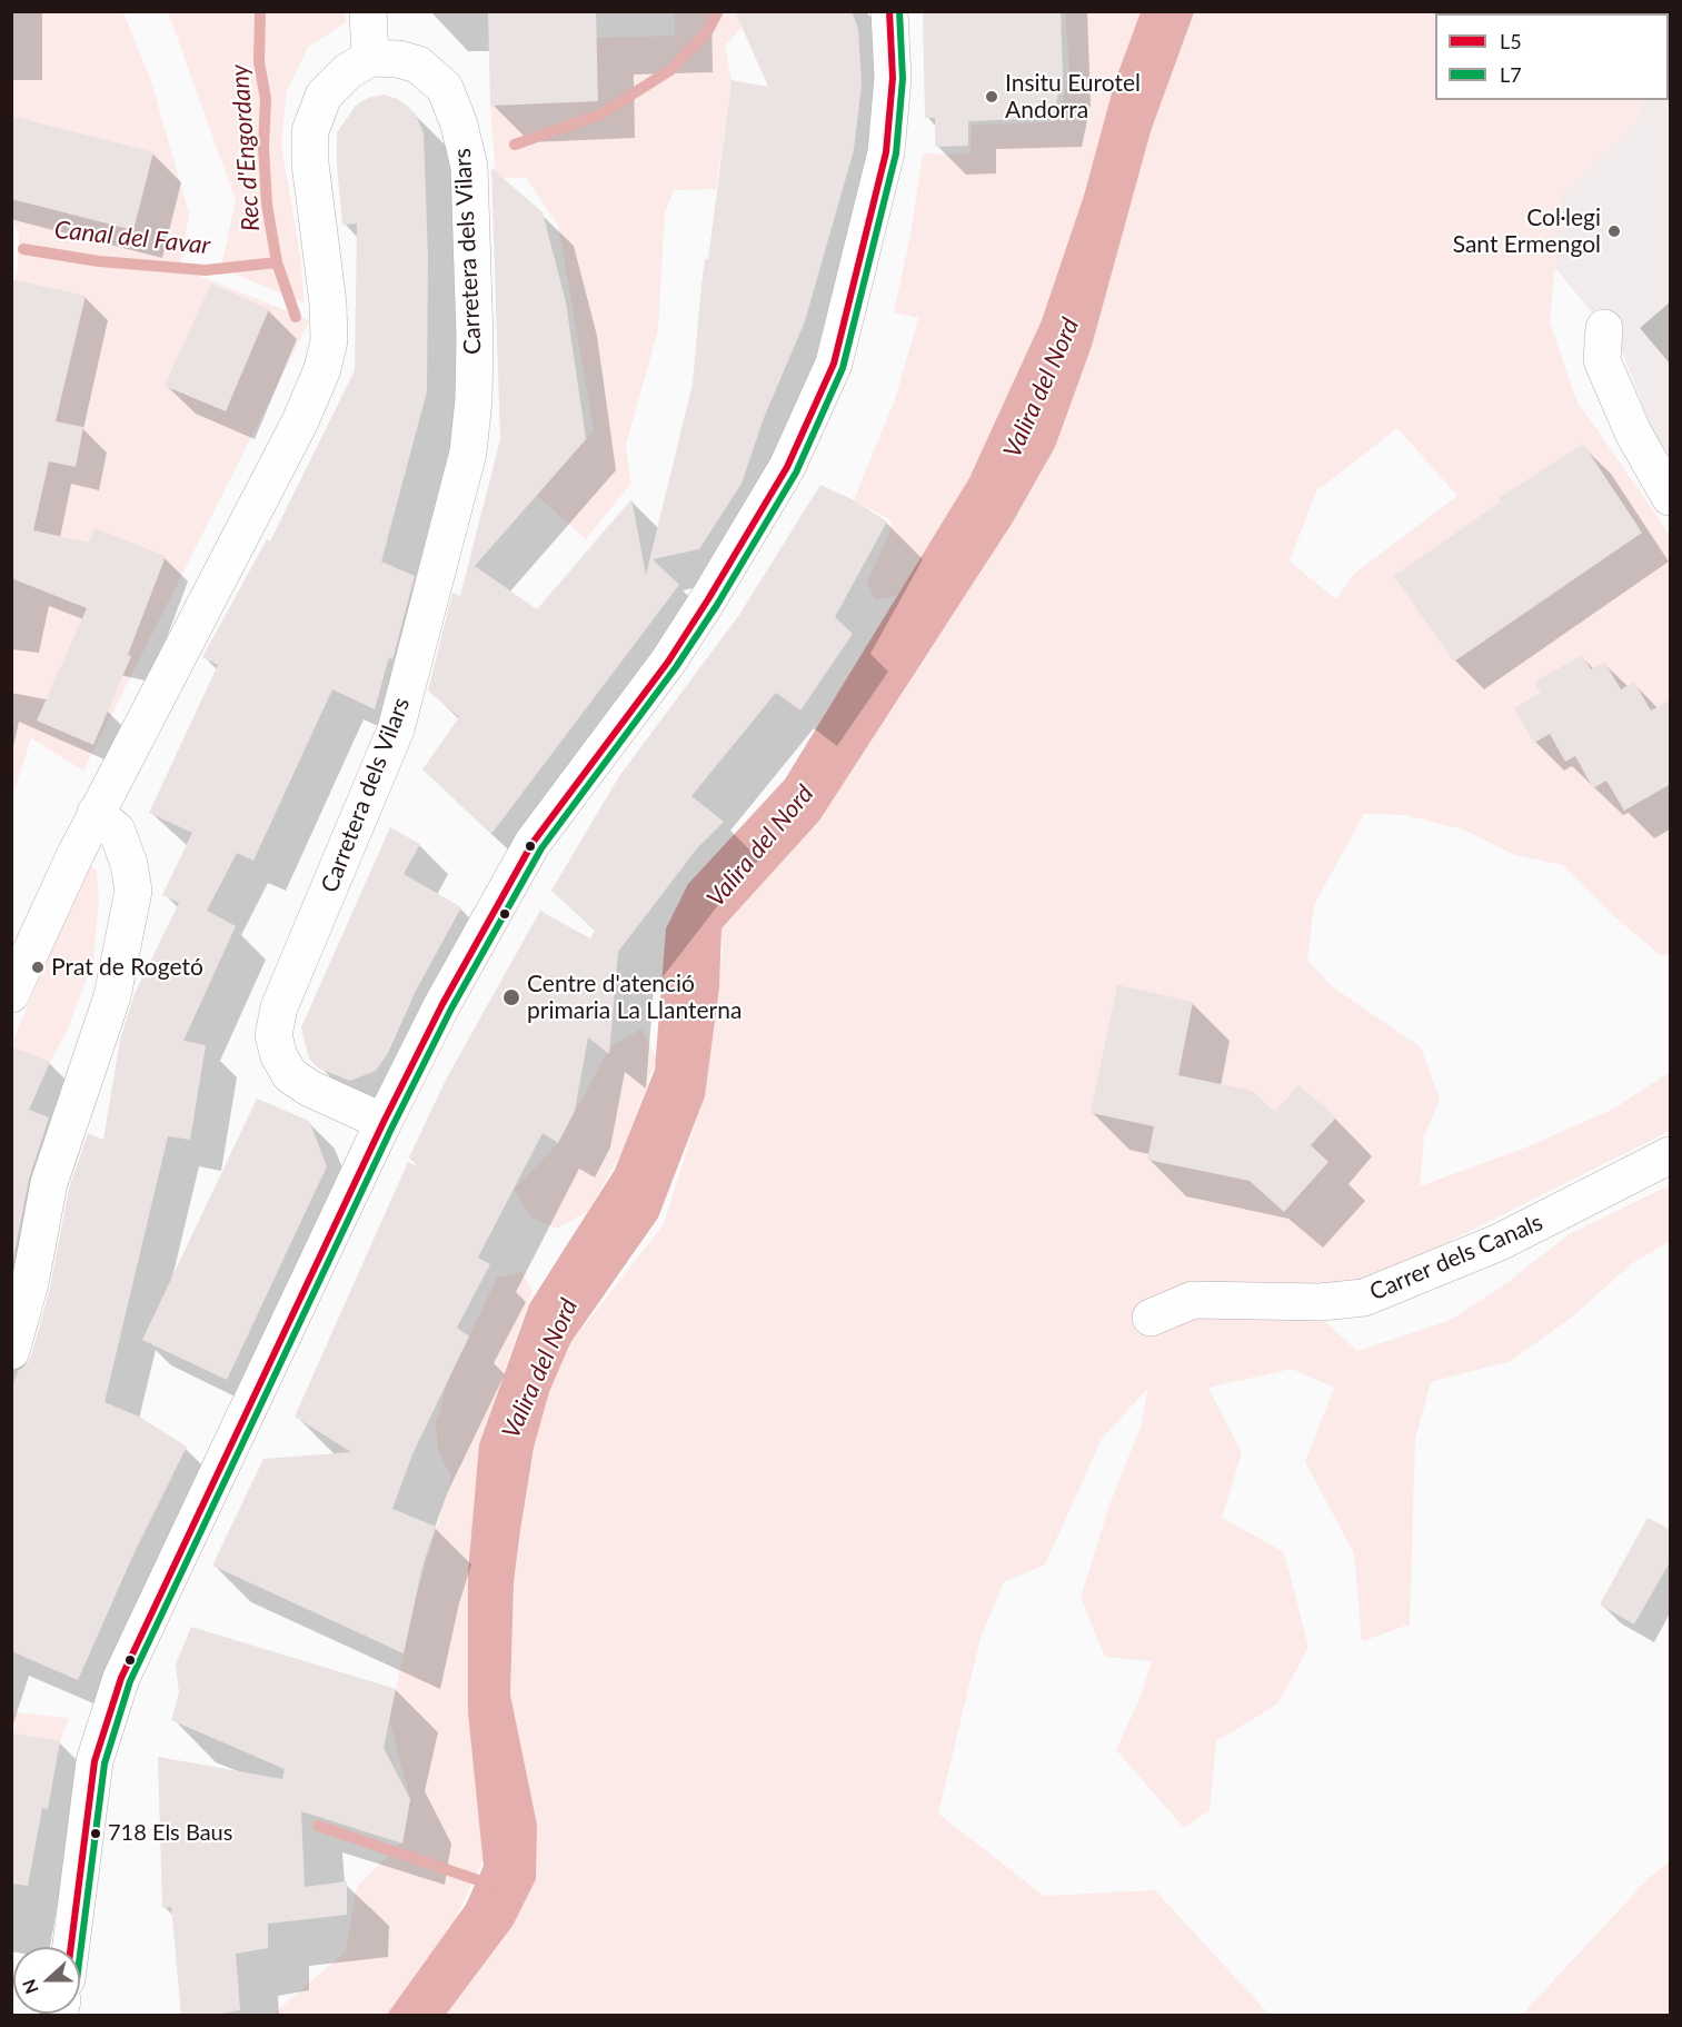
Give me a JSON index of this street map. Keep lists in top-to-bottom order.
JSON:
{
  "streets": {
    "street": ["Carretera dels Vilars", "Carrer dels Canals"]
  },
  "water": ["Rec d'Engordany", "Canal del Favar", "Valira del Nord"],
  "places": [
    "Insitu Eurotel Andorra",
    "Col·legi Sant Ermengol",
    "Prat de Rogetó",
    "Centre d'atenció primaria La Llanterna",
    "718 Els Baus"
  ],
  "lines": ["transit line L5", "transit line L7"],
  "legend": ["L5", "L7"],
  "north": "left"
}
